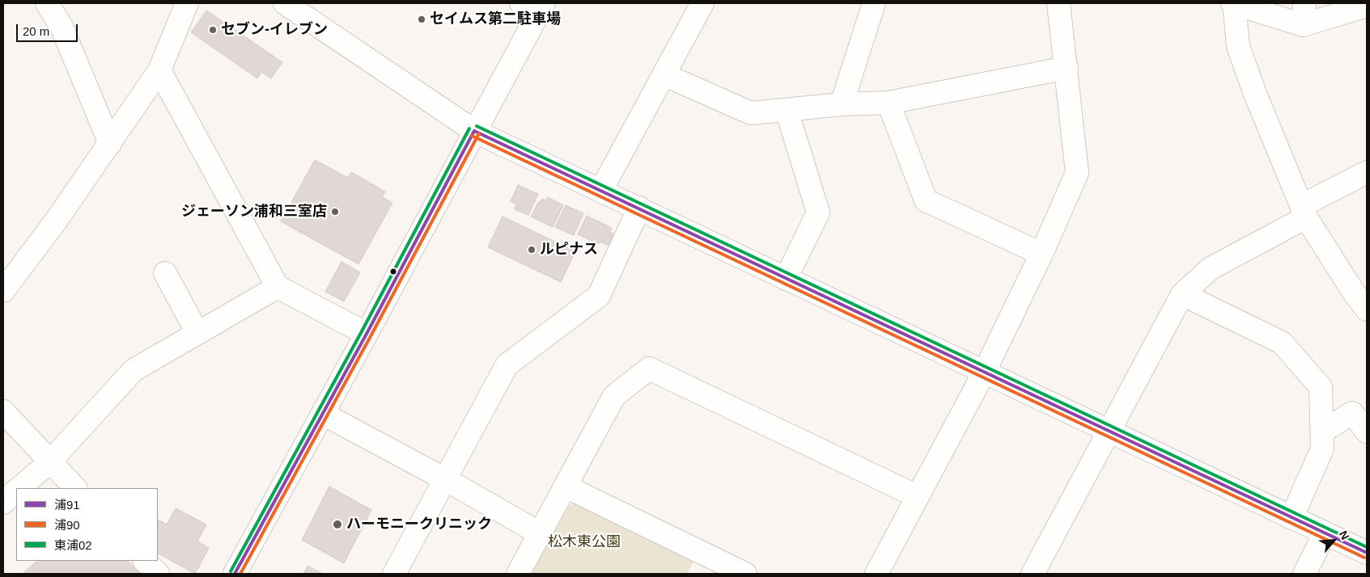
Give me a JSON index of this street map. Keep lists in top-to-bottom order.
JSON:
{
  "parks": ["松木東公園"],
  "places": [
    "セイムス第二駐車場",
    "セブン-イレブン",
    "ジェーソン浦和三室店",
    "ルピナス",
    "ハーモニークリニック"
  ],
  "lines": ["transit line 東浦02", "transit line 浦91", "transit line 浦90"],
  "legend": ["浦91", "浦90", "東浦02"],
  "scale_bar": "20 m",
  "north": "top right"
}
